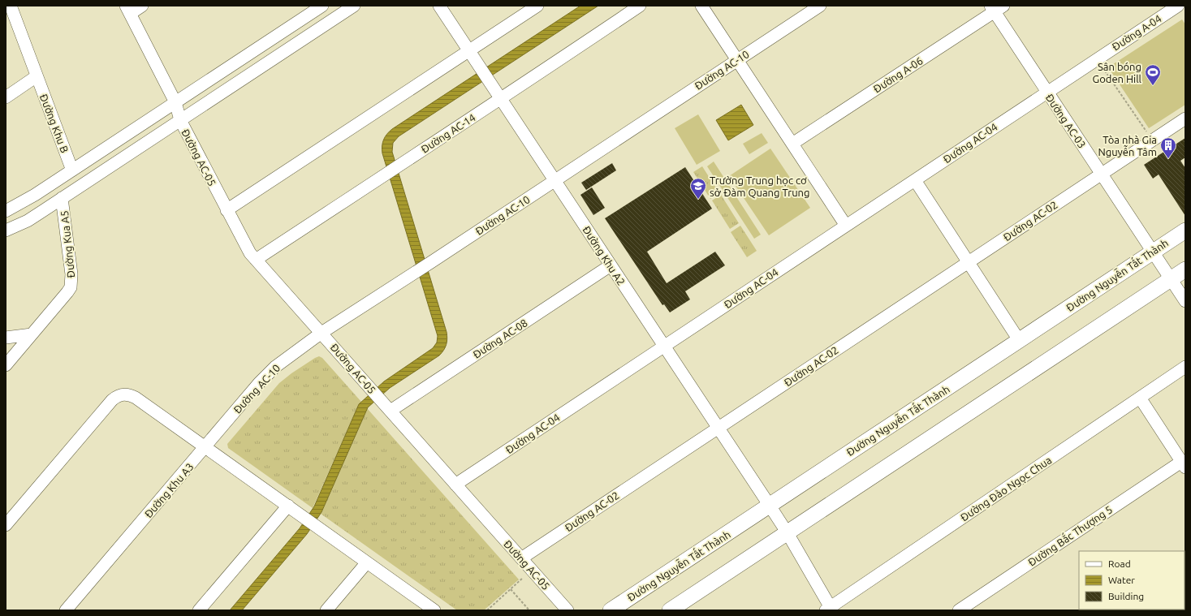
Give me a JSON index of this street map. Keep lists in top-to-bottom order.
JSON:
{
  "streets": {
    "main road": ["Đường Nguyễn Tất Thành"],
    "street": [
      "Đường A-04",
      "Đường AC-10",
      "Đường A-06",
      "Đường AC-03",
      "Đường Khu B",
      "Đường AC-14",
      "Đường AC-04",
      "Đường AC-05",
      "Đường AC-02",
      "Đường Kua A5",
      "Đường Khu A2",
      "Đường AC-08",
      "Đường Đào Ngọc Chua",
      "Đường Khu A3",
      "Đường Bắc Thượng 5"
    ]
  },
  "crossings": [
    ["Đường A-04", "Đường AC-03"],
    ["Đường A-04", "Đường AC-04"],
    ["Đường AC-10", "Đường AC-05"],
    ["Đường AC-10", "Đường Khu A2"],
    ["Đường AC-10", "Đường Khu A3"],
    ["Đường A-06", "Đường AC-03"],
    ["Đường AC-03", "Đường AC-04"],
    ["Đường AC-03", "Đường AC-02"],
    ["Đường AC-03", "Đường Nguyễn Tất Thành"],
    ["Đường AC-14", "Đường AC-05"],
    ["Đường AC-14", "Đường Khu A2"],
    ["Đường AC-04", "Đường AC-05"],
    ["Đường AC-04", "Đường Khu A2"],
    ["Đường AC-05", "Đường AC-02"],
    ["Đường AC-05", "Đường AC-08"],
    ["Đường AC-02", "Đường Khu A2"],
    ["Đường Khu A2", "Đường Nguyễn Tất Thành"],
    ["Đường Khu A2", "Đường AC-08"],
    ["Đường Khu A2", "Đường Đào Ngọc Chua"]
  ],
  "places": {
    "sports": ["Sân bóng Goden Hill"],
    "building": ["Tòa nhà Gia Nguyễn Tâm"],
    "school or university": ["Trường Trung học cơ sở Đàm Quang Trung"]
  },
  "legend": ["Road", "Water", "Building"]
}
